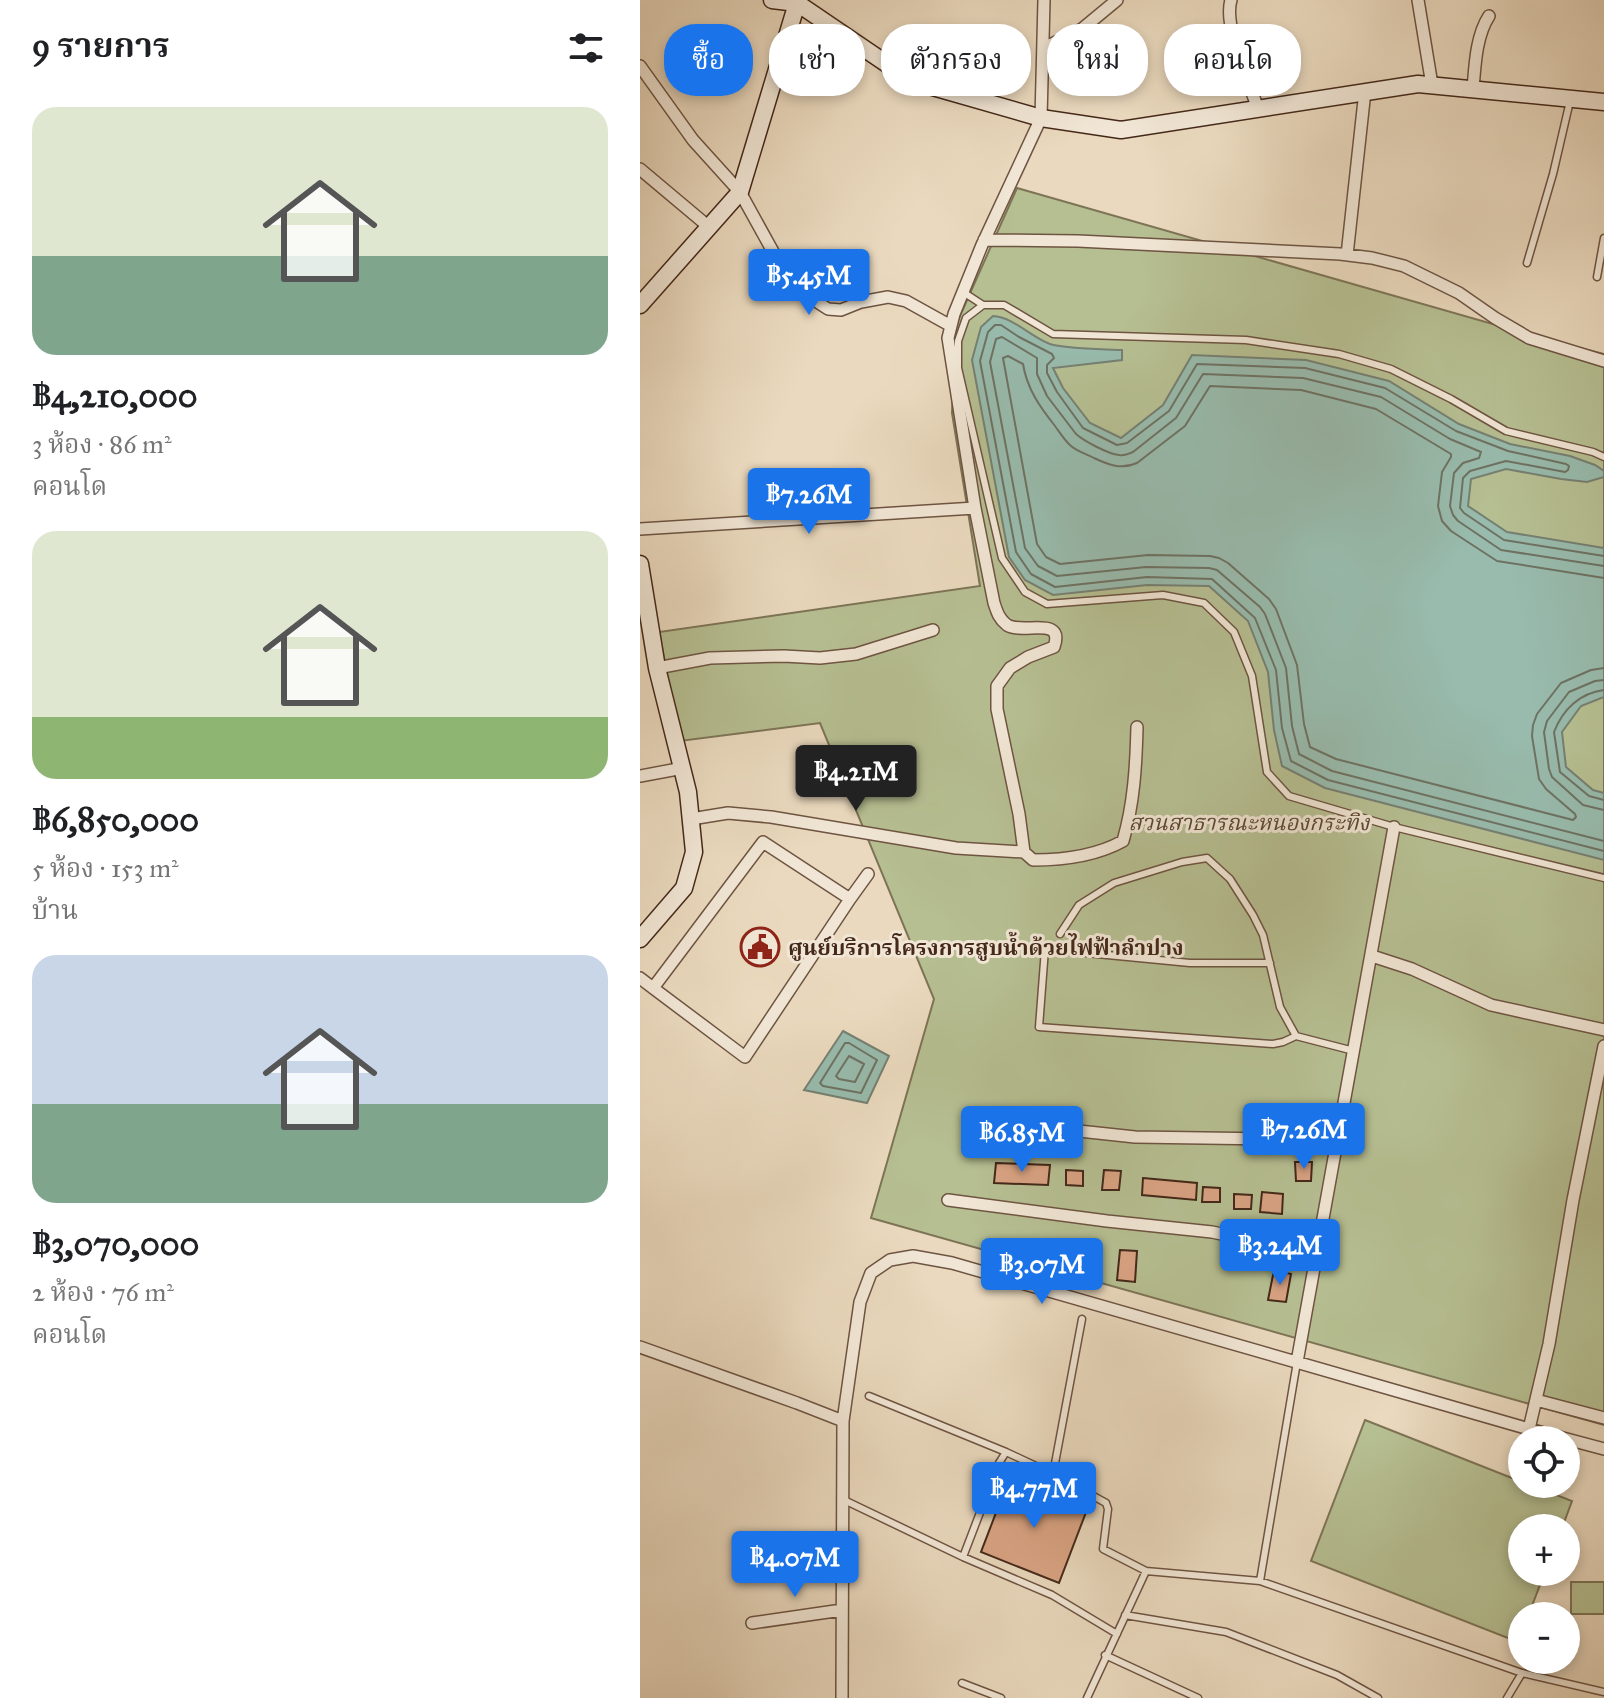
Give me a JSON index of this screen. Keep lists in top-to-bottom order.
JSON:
{
  "parks": ["สวนสาธารณะหนองกระทิง"],
  "places": {
    "public building": ["ศูนย์บริการโครงการสูบน้ำด้วยไฟฟ้าลําปาง"]
  },
  "page": {
    "heading": "9 รายการ",
    "chip": [
      "ซื้อ",
      "เช่า",
      "ตัวกรอง",
      "ใหม่",
      "คอนโด"
    ],
    "list": [
      {
        "name": "฿4,210,000",
        "note": "3 ห้อง · 86 m² · คอนโด"
      },
      {
        "name": "฿6,850,000",
        "note": "5 ห้อง · 153 m² · บ้าน"
      },
      {
        "name": "฿3,070,000",
        "note": "2 ห้อง · 76 m² · คอนโด"
      }
    ],
    "price": [
      "฿5.45M",
      "฿7.26M",
      "฿4.21M",
      "฿7.26M",
      "฿6.85M",
      "฿3.24M",
      "฿3.07M",
      "฿4.77M",
      "฿4.07M"
    ],
    "map_buttons": ["+", "−"]
  }
}
